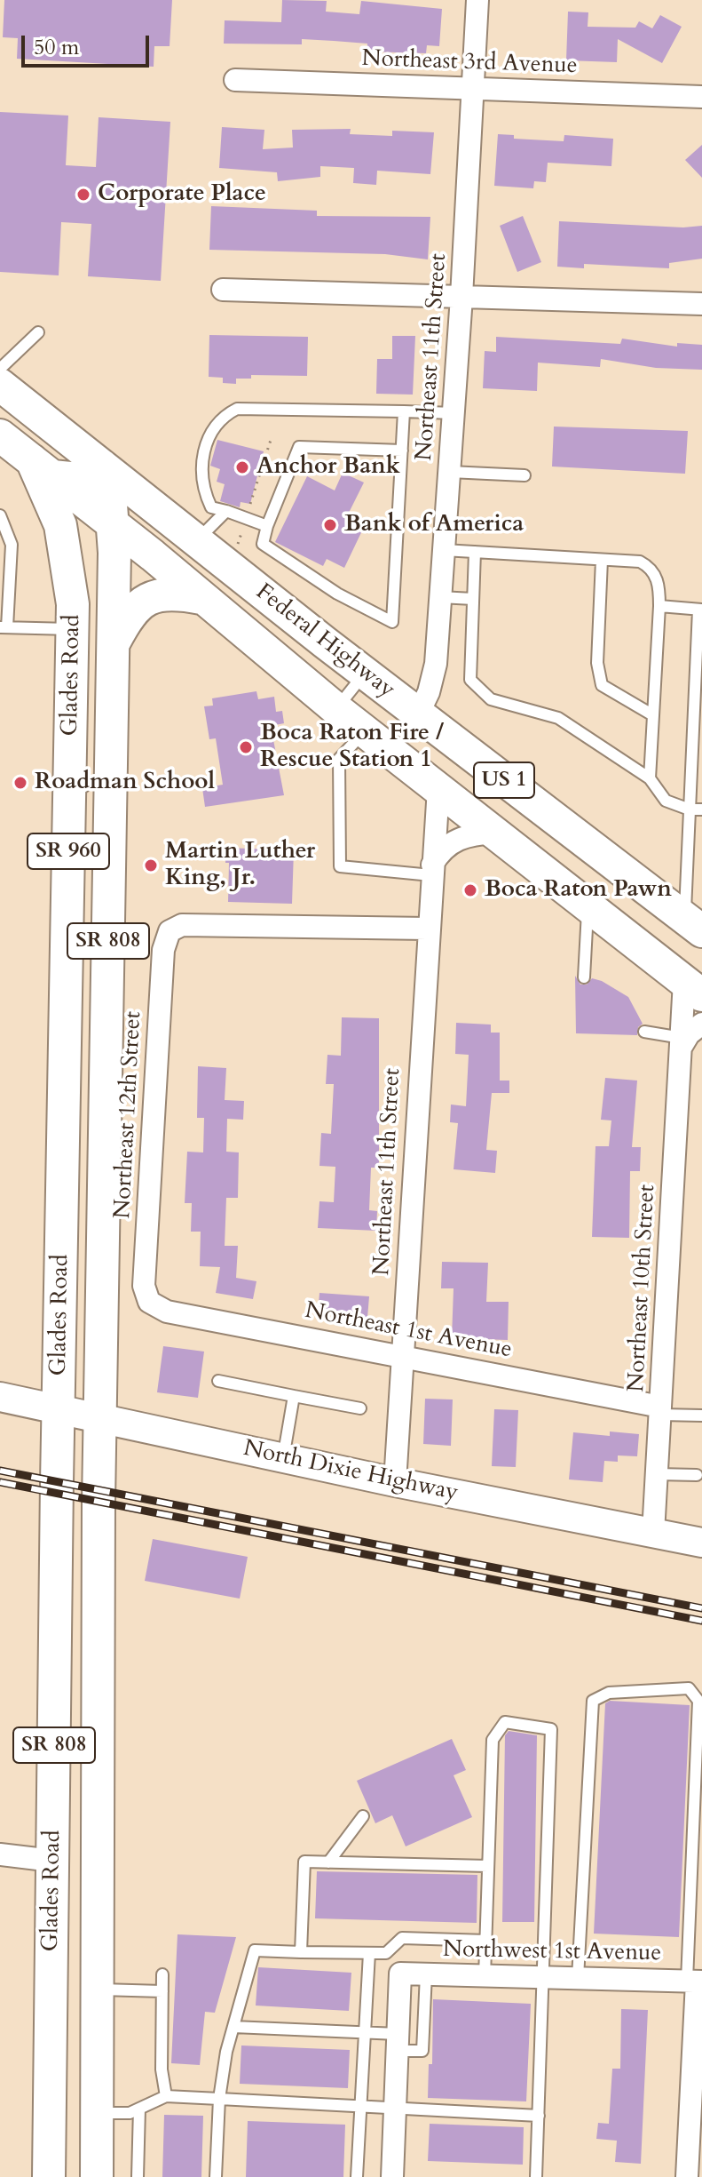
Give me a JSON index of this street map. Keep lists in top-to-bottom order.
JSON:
{
  "streets": {
    "main road": [
      "Federal Highway",
      "Glades Road",
      "US 1",
      "SR 960",
      "SR 808",
      "North Dixie Highway"
    ],
    "street": [
      "Northeast 3rd Avenue",
      "Northeast 11th Street",
      "Northeast 12th Street",
      "Northeast 10th Street",
      "Northeast 1st Avenue",
      "Northwest 1st Avenue"
    ]
  },
  "crossings": [
    ["Northeast 3rd Avenue", "Northeast 11th Street"],
    ["Northeast 11th Street", "Federal Highway"],
    ["Northeast 11th Street", "Northeast 12th Street"],
    ["Northeast 11th Street", "Northeast 1st Avenue"],
    ["Northeast 11th Street", "North Dixie Highway"],
    ["Federal Highway", "Glades Road"],
    ["Federal Highway", "US 1"],
    ["Federal Highway", "Northeast 10th Street"],
    ["Glades Road", "US 1"],
    ["Glades Road", "North Dixie Highway"],
    ["Northeast 12th Street", "Northeast 1st Avenue"],
    ["Northeast 10th Street", "Northeast 1st Avenue"],
    ["Northeast 10th Street", "North Dixie Highway"]
  ],
  "places": [
    "Corporate Place",
    "Anchor Bank",
    "Bank of America",
    "Boca Raton Fire / Rescue Station 1",
    "Roadman School",
    "Martin Luther King, Jr.",
    "Boca Raton Pawn"
  ],
  "scale_bar": "50 m"
}
